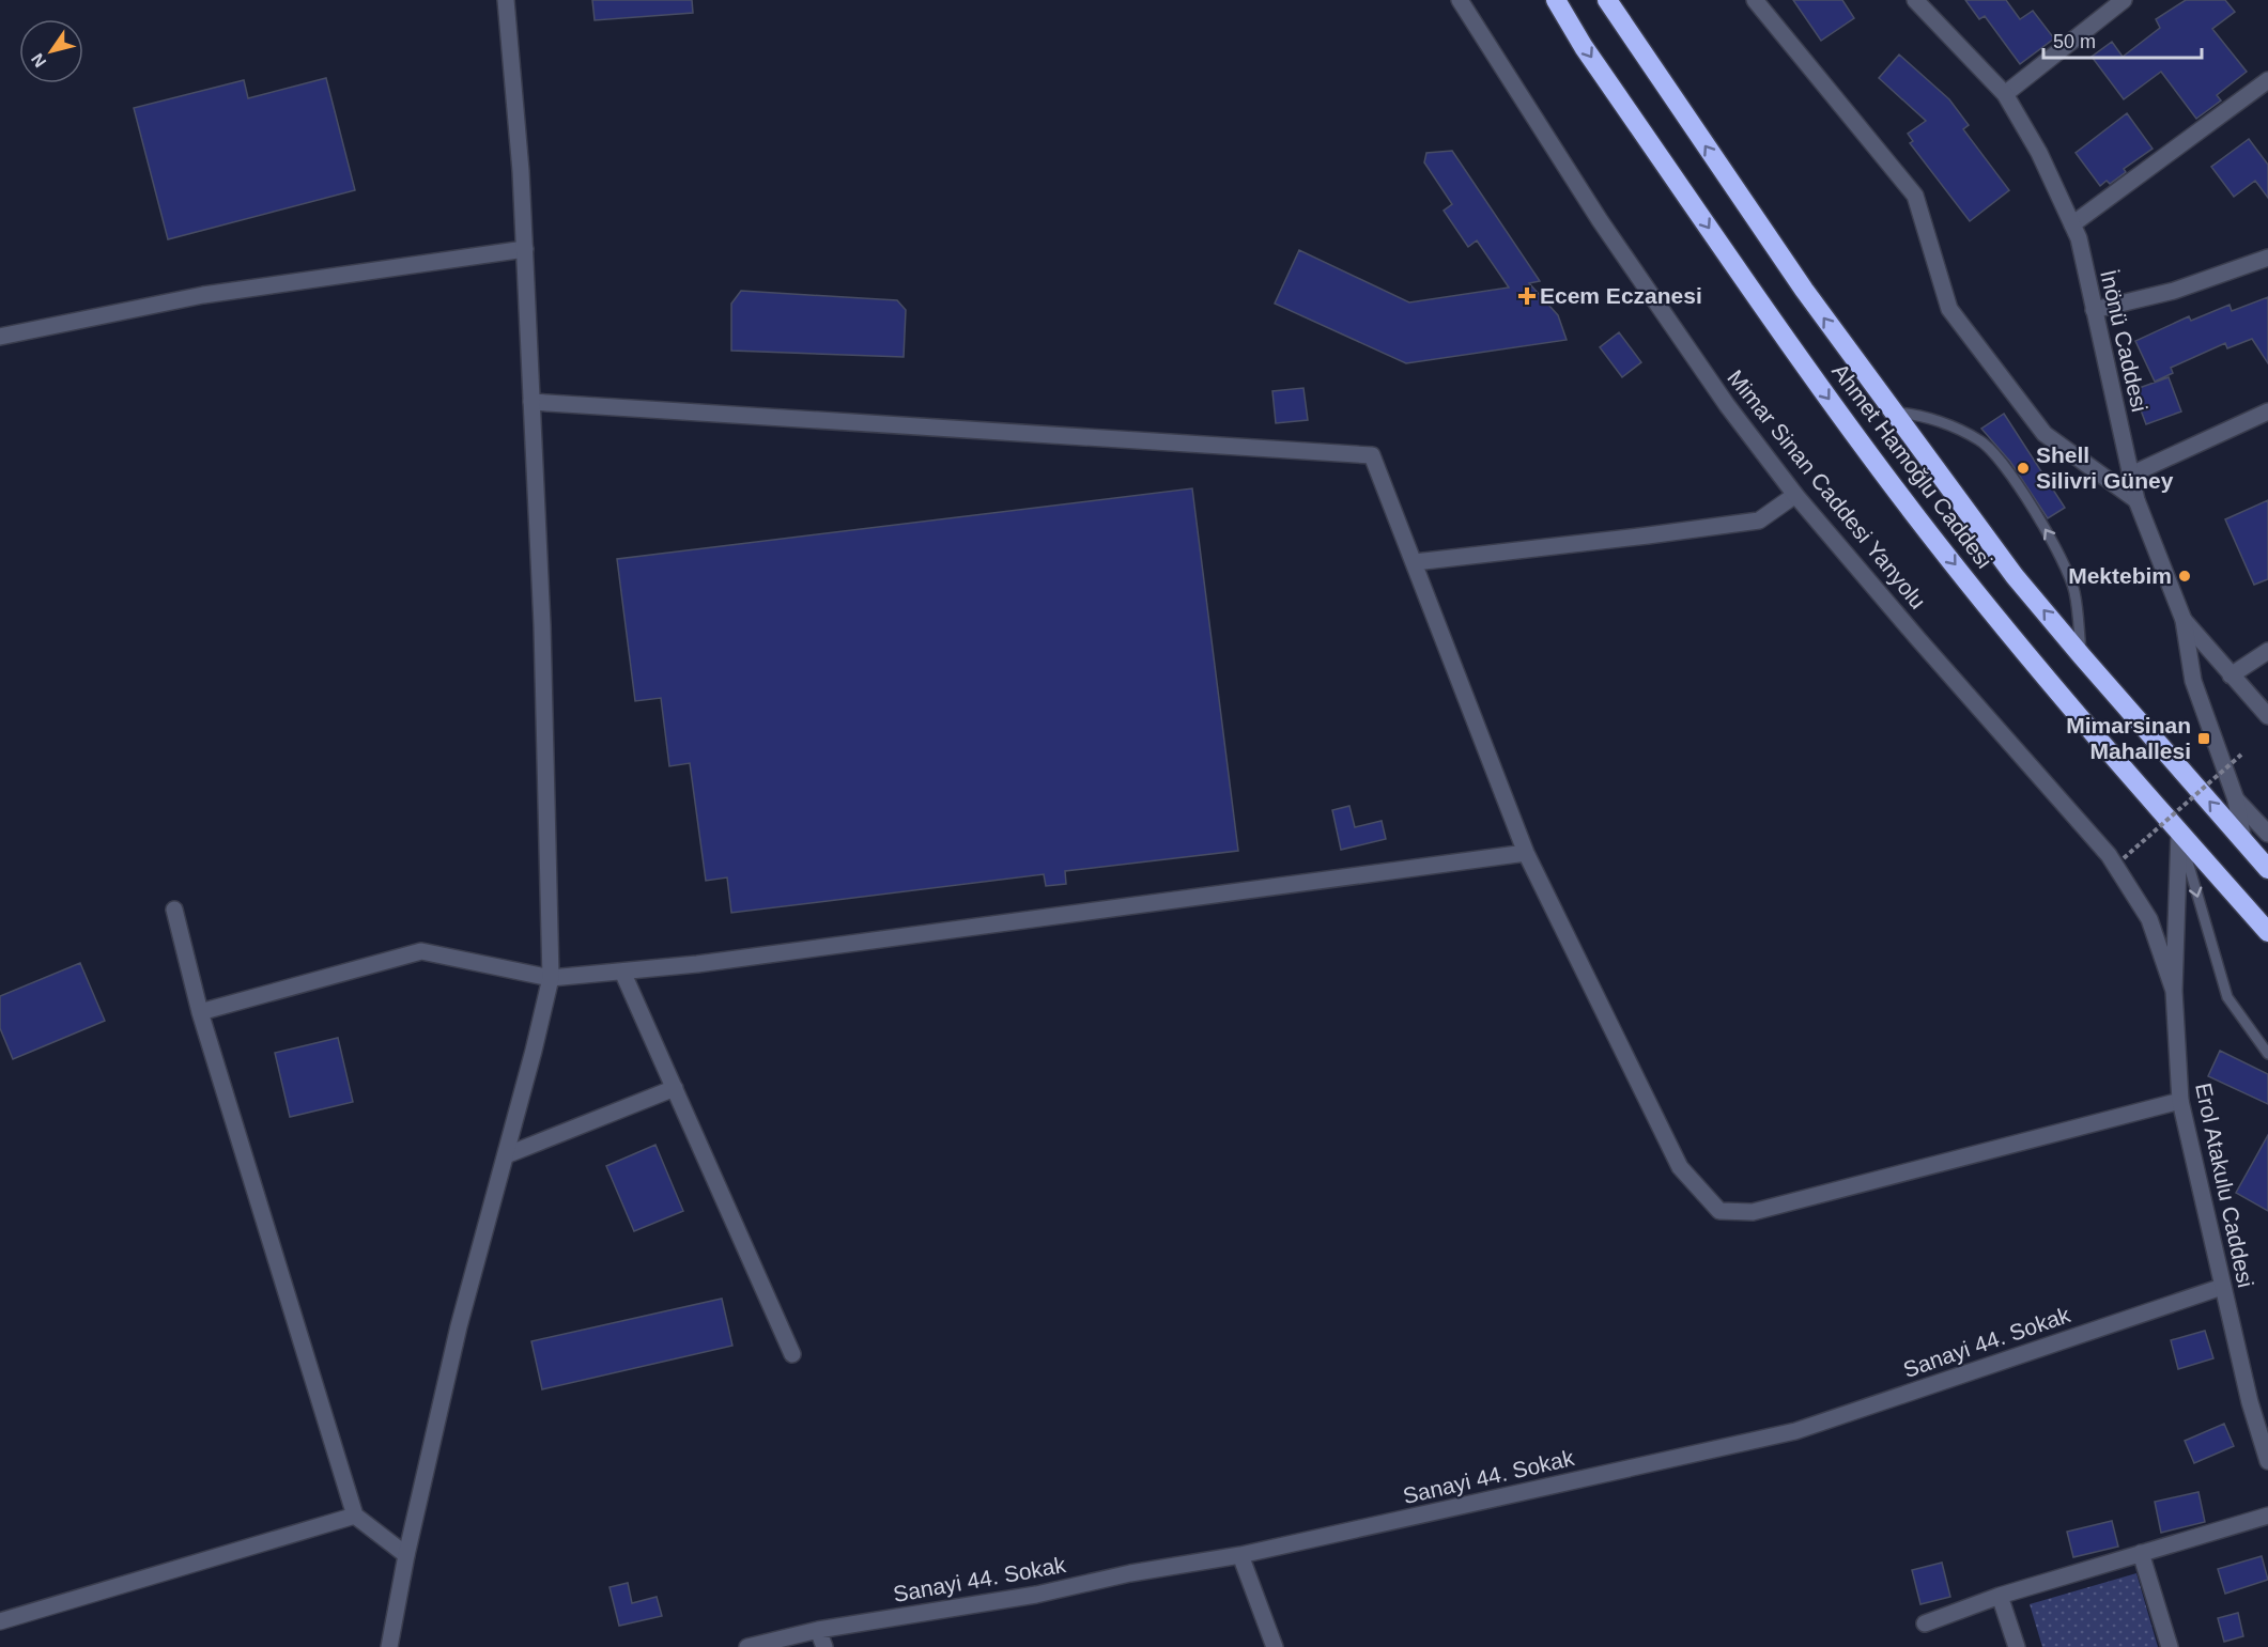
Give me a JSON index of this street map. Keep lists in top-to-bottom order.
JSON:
{
  "streets": {
    "highway": ["Ahmet Hamoğlu Caddesi"],
    "street": [
      "İnönü Caddesi",
      "Mimar Sinan Caddesi Yanyolu",
      "Erol Atakulu Caddesi",
      "Sanayi 44. Sokak"
    ]
  },
  "crossings": [
    ["İnönü Caddesi", "Ahmet Hamoğlu Caddesi"],
    ["Mimar Sinan Caddesi Yanyolu", "Erol Atakulu Caddesi"],
    ["Erol Atakulu Caddesi", "Sanayi 44. Sokak"]
  ],
  "places": {
    "health": ["Ecem Eczanesi"],
    "other": ["Shell Silivri Güney", "Mektebim"],
    "transit": ["Mimarsinan Mahallesi"]
  },
  "scale_bar": "50 m",
  "north": "bottom left"
}
